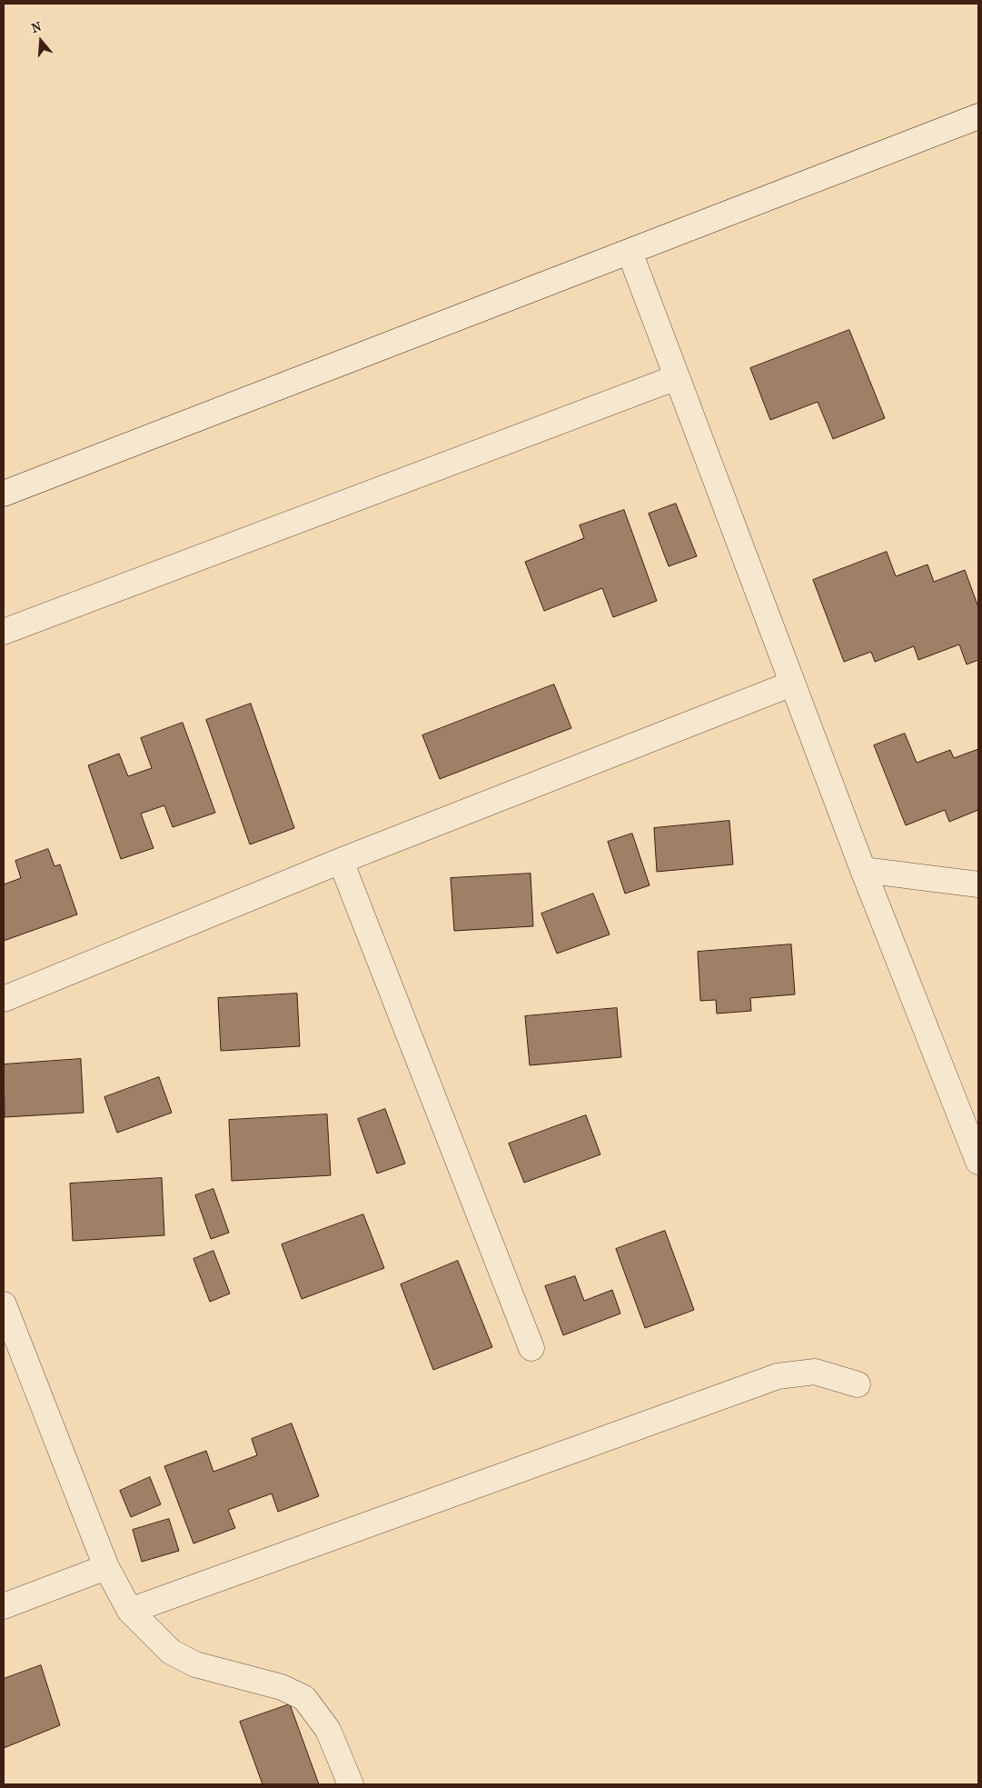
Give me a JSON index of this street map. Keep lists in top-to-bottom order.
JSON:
{
  "north": "top"
}
